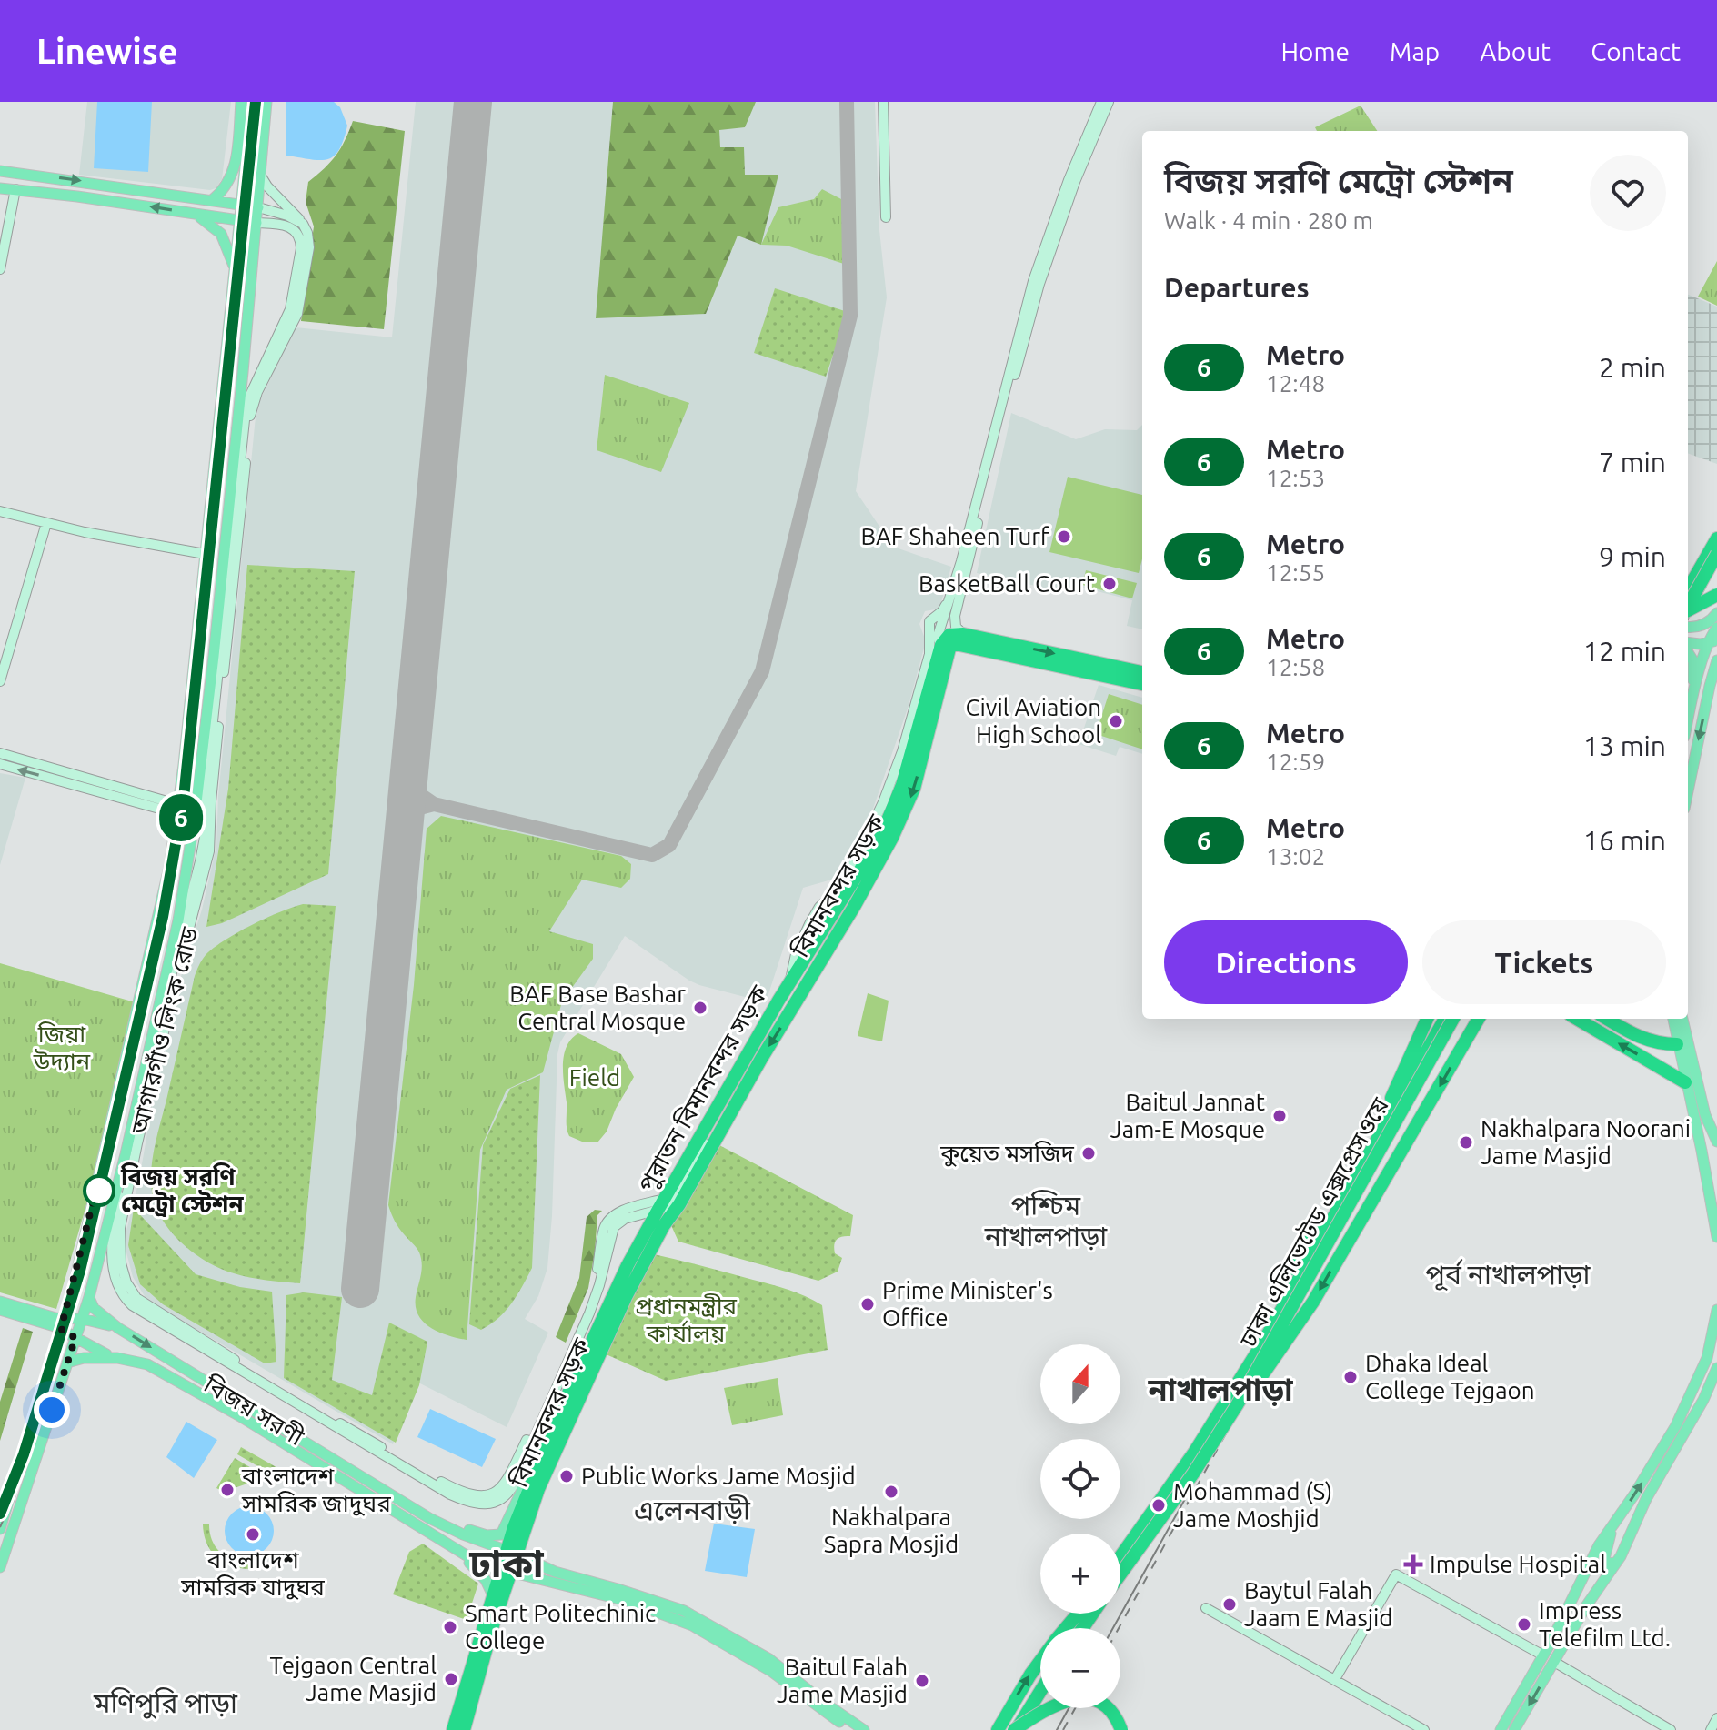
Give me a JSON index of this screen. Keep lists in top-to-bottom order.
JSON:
{
  "streets": {
    "highway": ["বিমানবন্দর সড়ক", "পুরাতন বিমানবন্দর সড়ক", "ঢাকা এলিভেটেড এক্সপ্রেসওয়ে"],
    "main road": ["আগারগাঁও লিংক রোড", "বিজয় সরণী"]
  },
  "crossings": [
    ["বিমানবন্দর সড়ক", "পুরাতন বিমানবন্দর সড়ক"],
    ["বিমানবন্দর সড়ক", "বিজয় সরণী"]
  ],
  "one_way": ["বিমানবন্দর সড়ক"],
  "districts": [
    "পশ্চিম নাখালপাড়া",
    "পূর্ব নাখালপাড়া",
    "নাখালপাড়া",
    "এলেনবাড়ী",
    "ঢাকা",
    "মণিপুরি পাড়া"
  ],
  "parks": ["জিয়া উদ্যান", "Field", "প্রধানমন্ত্রীর কার্যালয়"],
  "places": {
    "other": [
      "BAF Shaheen Turf",
      "BasketBall Court",
      "Civil Aviation High School",
      "BAF Base Bashar Central Mosque",
      "Baitul Jannat Jam-E Mosque",
      "Nakhalpara Noorani Jame Masjid",
      "কুয়েত মসজিদ",
      "বিজয় সরণি মেট্রো স্টেশন",
      "Prime Minister's Office",
      "Dhaka Ideal College Tejgaon",
      "Public Works Jame Mosjid",
      "বাংলাদেশ সামরিক জাদুঘর",
      "Nakhalpara Sapra Mosjid",
      "Mohammad (S) Jame Moshjid",
      "বাংলাদেশ সামরিক যাদুঘর",
      "Baytul Falah Jaam E Masjid",
      "Impress Telefilm Ltd.",
      "Smart Politechinic College",
      "Tejgaon Central Jame Masjid",
      "Baitul Falah Jame Masjid"
    ],
    "health": ["Impulse Hospital"]
  },
  "lines": ["metro line 6"],
  "north": "top",
  "page": {
    "header": "Linewise",
    "nav": [
      "Home",
      "Map",
      "About",
      "Contact"
    ],
    "on_map": "6",
    "heading": [
      ["বিজয় সরণি মেট্রো স্টেশন", "Walk · 4 min · 280 m"],
      "Departures"
    ],
    "list": [
      {
        "mark": "6",
        "name": "Metro",
        "note": "12:48",
        "value": "2 min"
      },
      {
        "mark": "6",
        "name": "Metro",
        "note": "12:53",
        "value": "7 min"
      },
      {
        "mark": "6",
        "name": "Metro",
        "note": "12:55",
        "value": "9 min"
      },
      {
        "mark": "6",
        "name": "Metro",
        "note": "12:58",
        "value": "12 min"
      },
      {
        "mark": "6",
        "name": "Metro",
        "note": "12:59",
        "value": "13 min"
      },
      {
        "mark": "6",
        "name": "Metro",
        "note": "13:02",
        "value": "16 min"
      }
    ],
    "buttons": ["Directions", "Tickets"],
    "map_buttons": ["+", "−"]
  }
}
